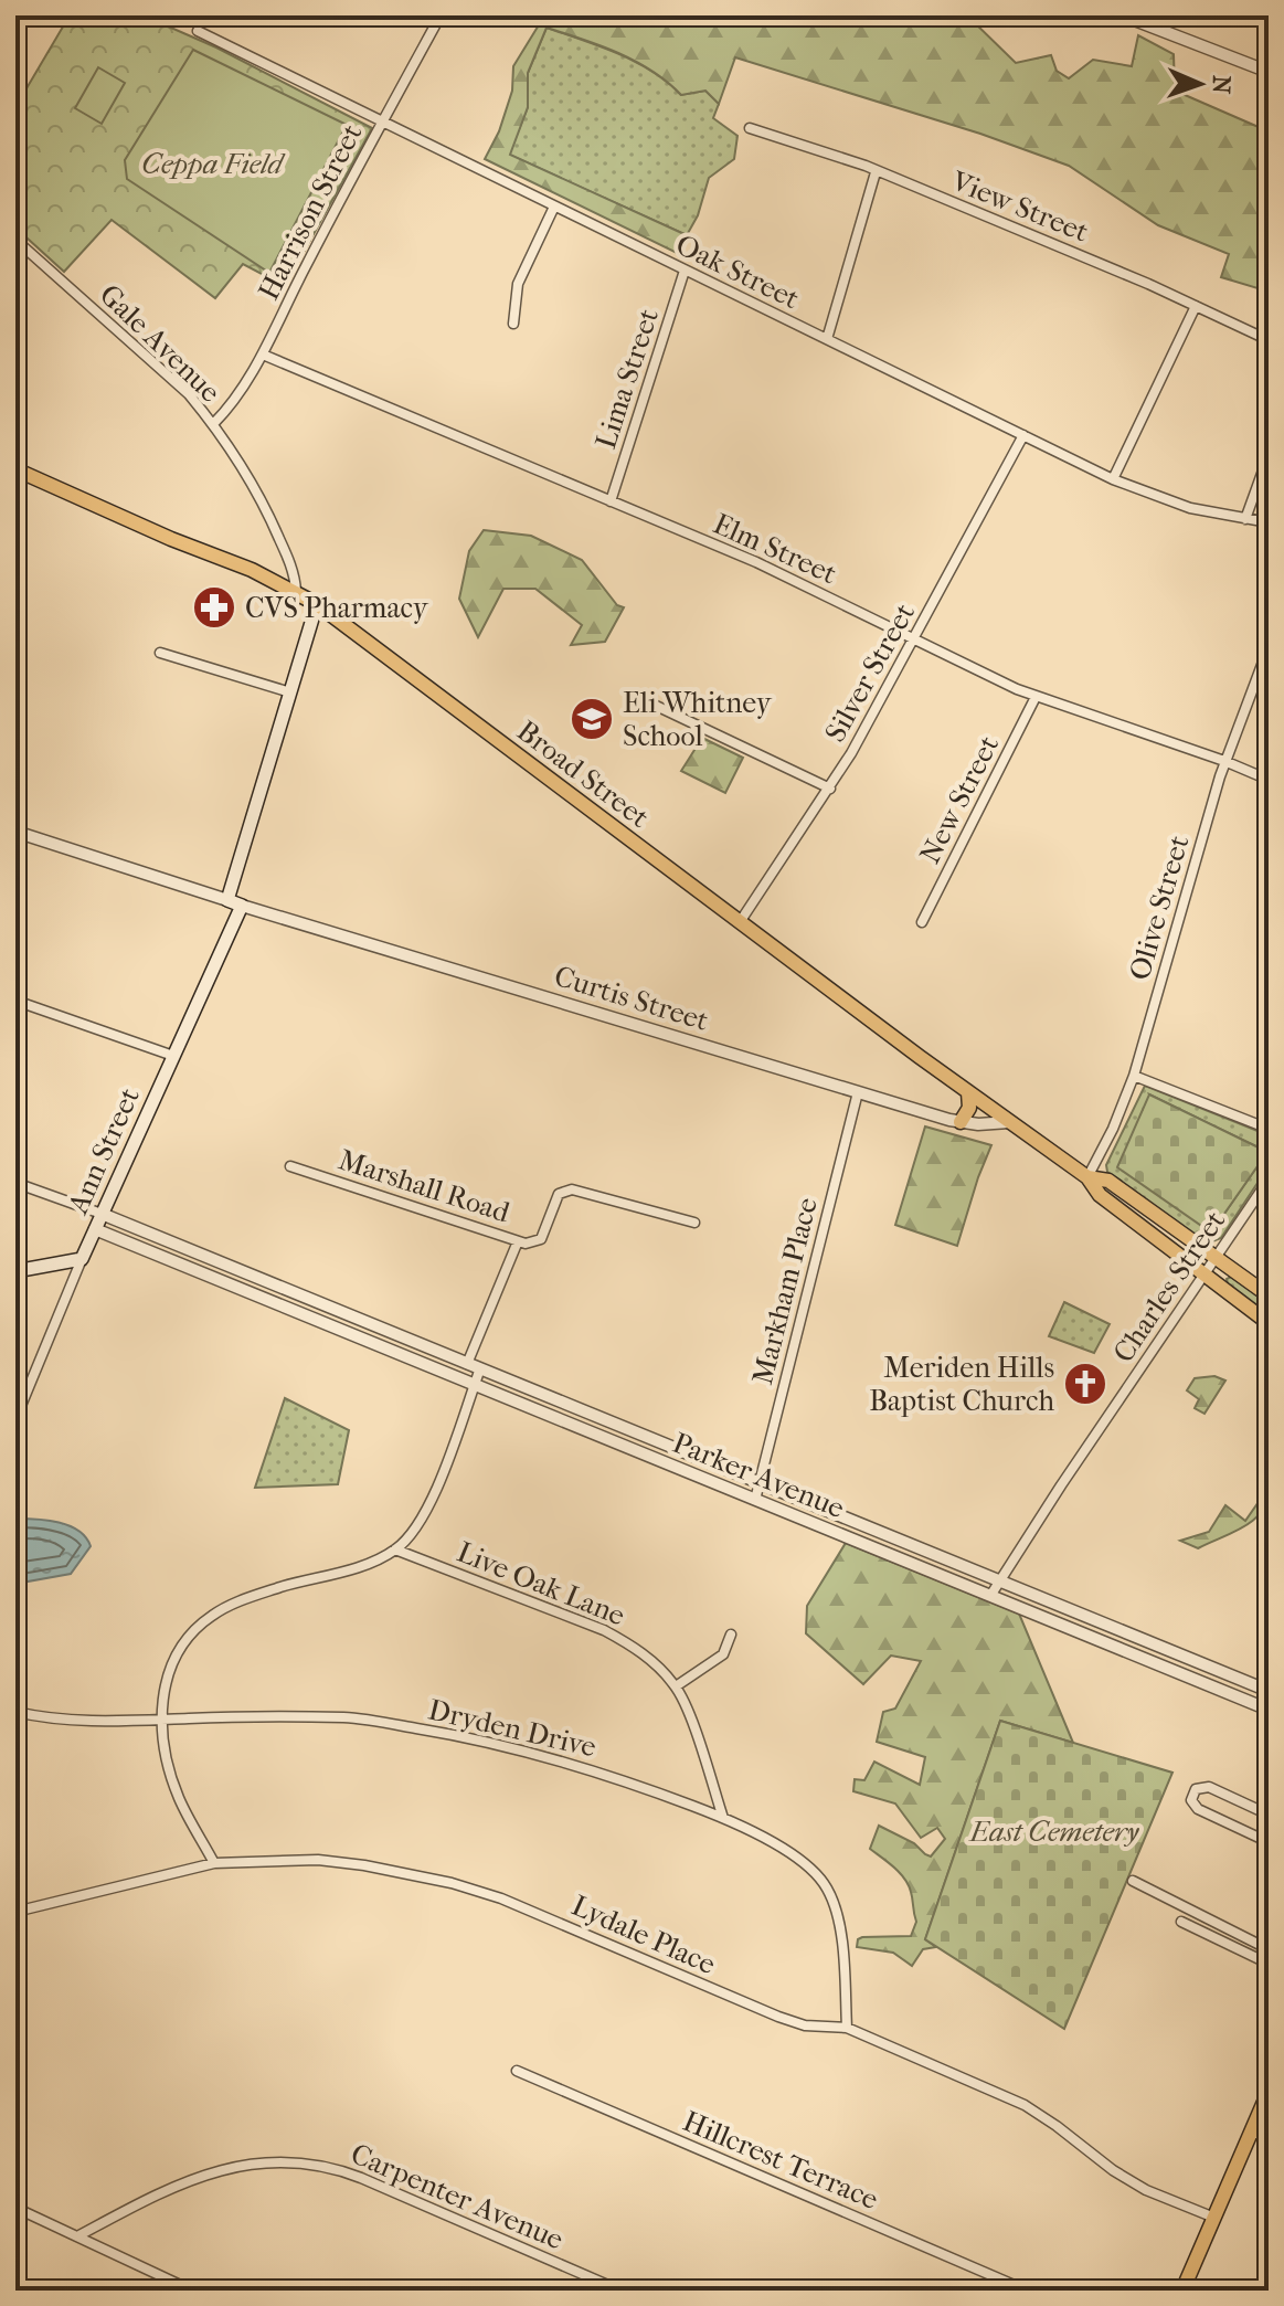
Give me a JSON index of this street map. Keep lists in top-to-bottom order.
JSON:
{
  "streets": {
    "main road": ["Broad Street", "Ann Street"],
    "street": [
      "View Street",
      "Harrison Street",
      "Oak Street",
      "Gale Avenue",
      "Lima Street",
      "Elm Street",
      "Silver Street",
      "New Street",
      "Olive Street",
      "Curtis Street",
      "Marshall Road",
      "Charles Street",
      "Markham Place",
      "Parker Avenue",
      "Live Oak Lane",
      "Dryden Drive",
      "Lydale Place",
      "Hillcrest Terrace",
      "Carpenter Avenue"
    ]
  },
  "crossings": [
    ["Harrison Street", "Oak Street"],
    ["Harrison Street", "Gale Avenue"],
    ["Harrison Street", "Elm Street"],
    ["Oak Street", "Lima Street"],
    ["Oak Street", "Silver Street"],
    ["Gale Avenue", "Broad Street"],
    ["Lima Street", "Elm Street"],
    ["Elm Street", "Silver Street"],
    ["Elm Street", "New Street"],
    ["Elm Street", "Olive Street"],
    ["Silver Street", "Broad Street"],
    ["Broad Street", "Olive Street"],
    ["Broad Street", "Curtis Street"],
    ["Broad Street", "Charles Street"],
    ["Curtis Street", "Ann Street"],
    ["Curtis Street", "Markham Place"],
    ["Ann Street", "Parker Avenue"],
    ["Marshall Road", "Parker Avenue"],
    ["Charles Street", "Parker Avenue"],
    ["Markham Place", "Parker Avenue"],
    ["Live Oak Lane", "Dryden Drive"],
    ["Dryden Drive", "Lydale Place"]
  ],
  "parks": ["Ceppa Field", "East Cemetery"],
  "places": {
    "pharmacy": ["CVS Pharmacy"],
    "school or university": ["Eli Whitney School"],
    "church": ["Meriden Hills Baptist Church"]
  },
  "north": "right"
}
